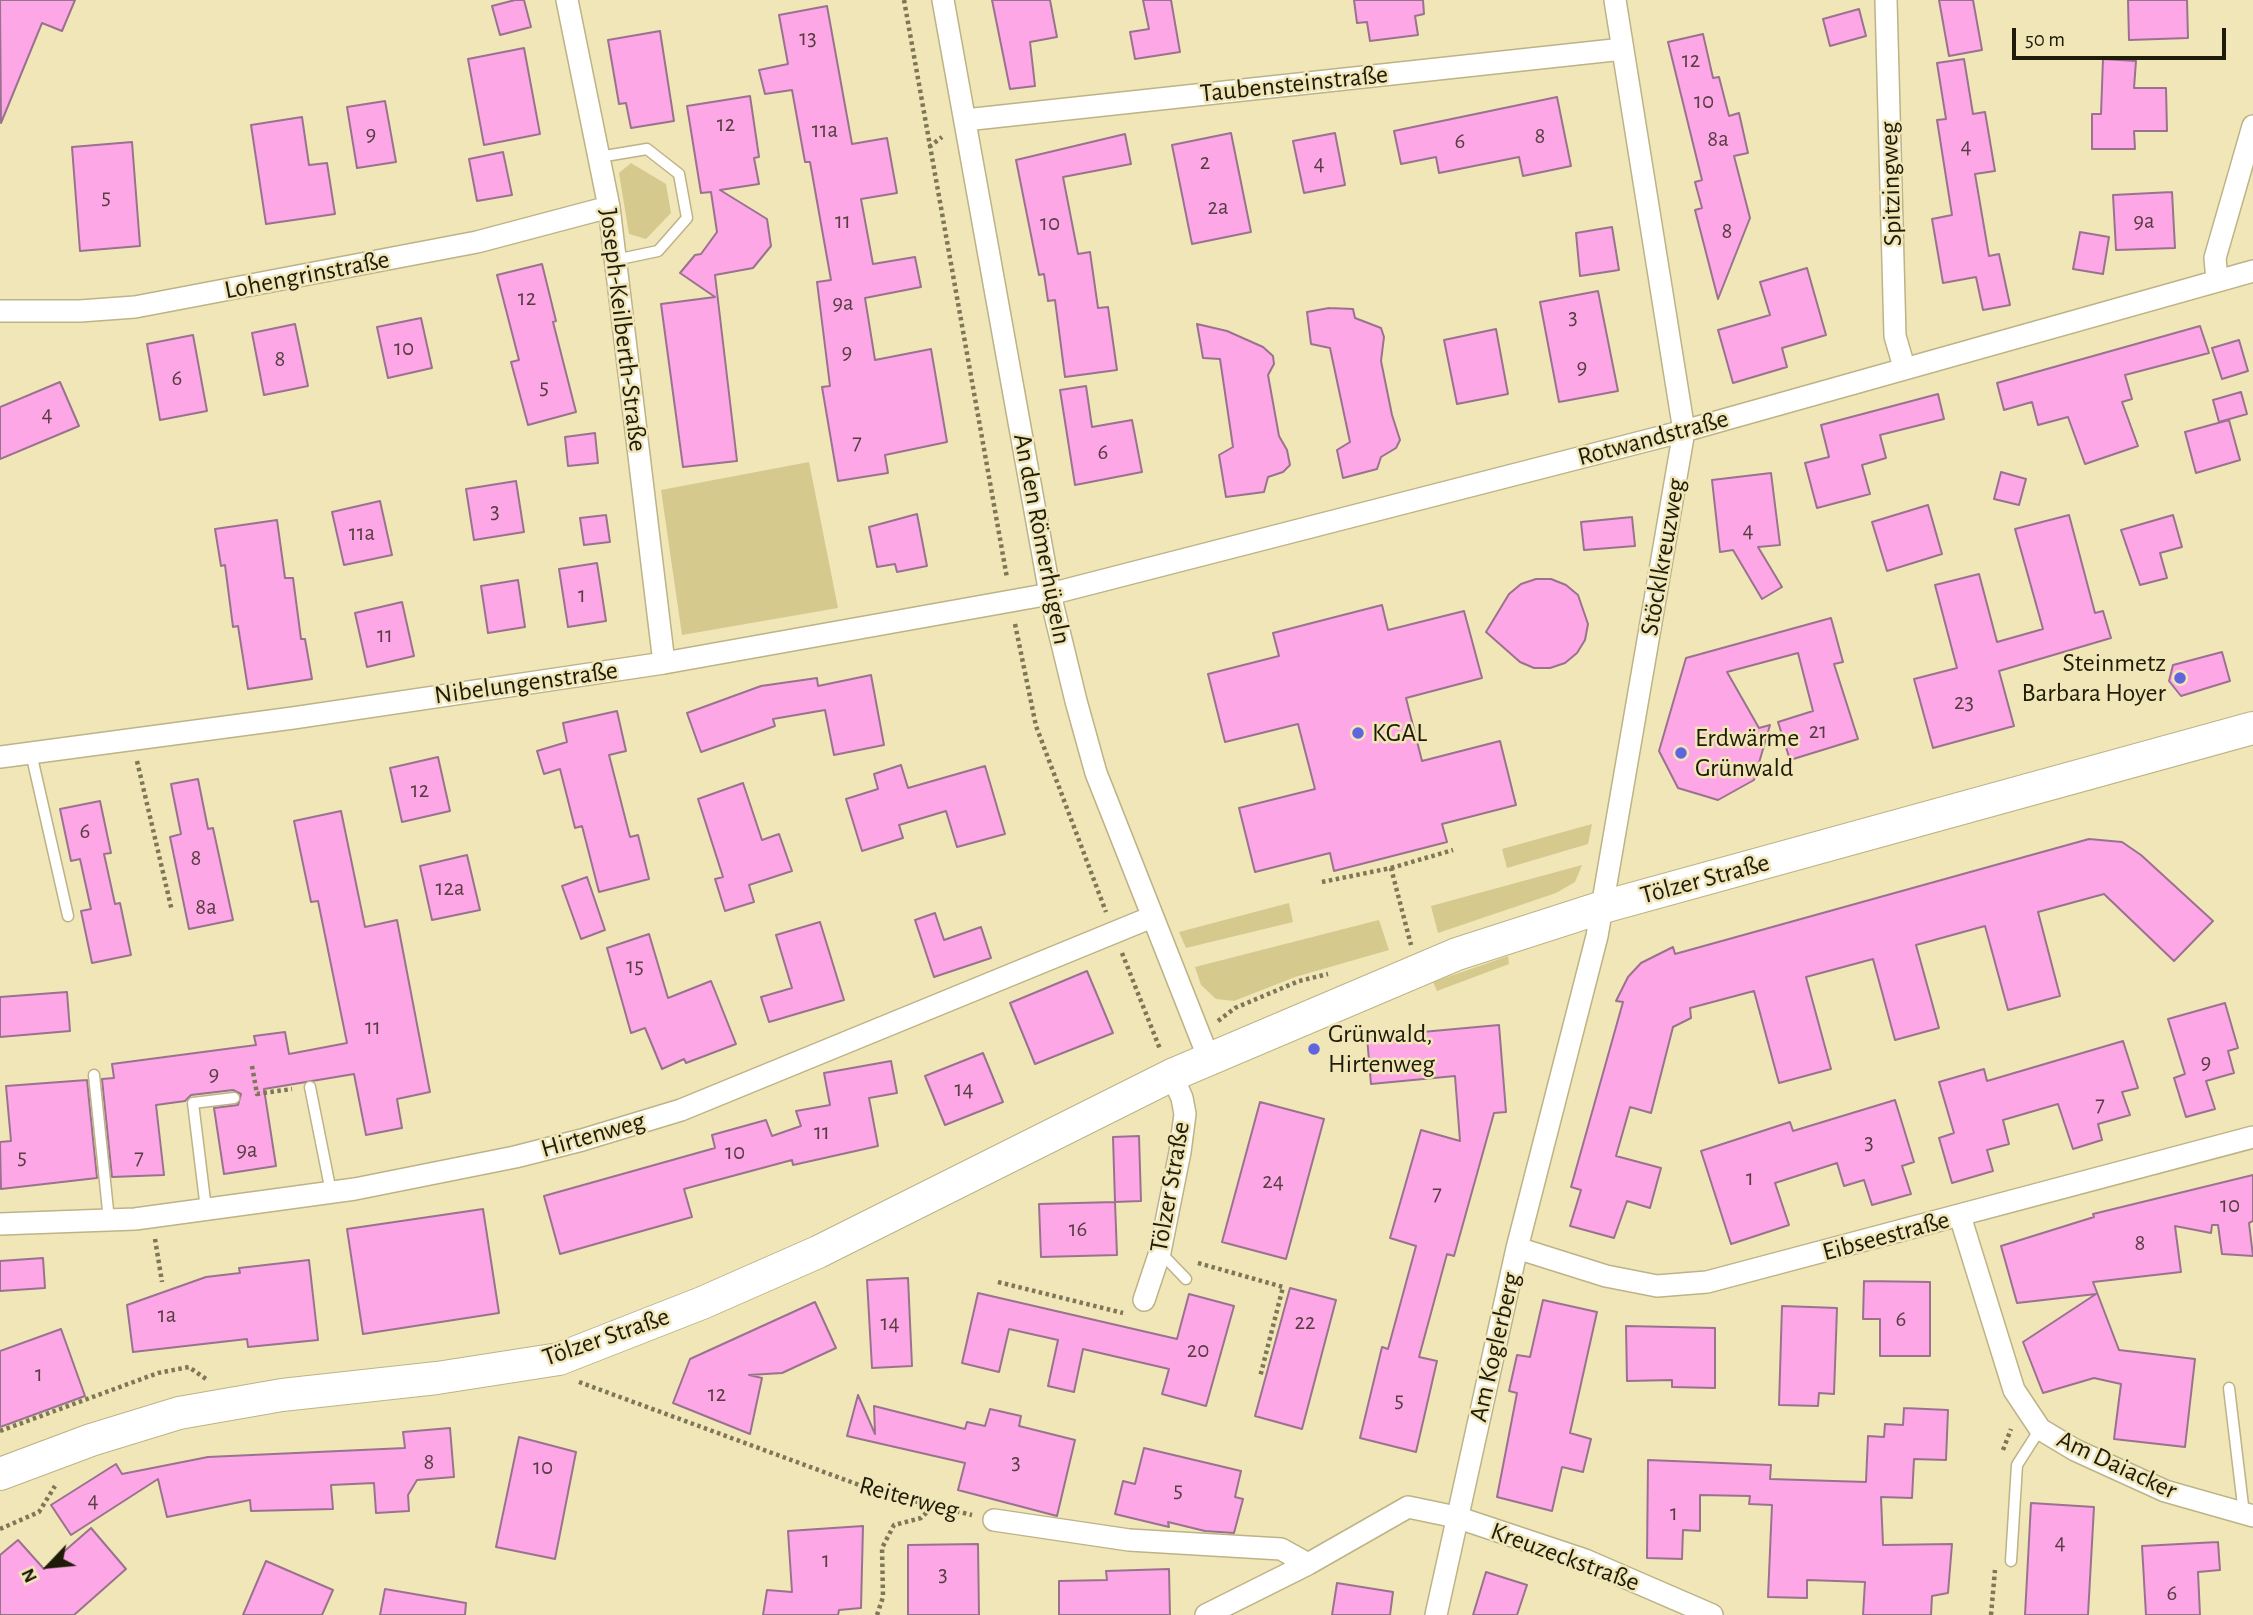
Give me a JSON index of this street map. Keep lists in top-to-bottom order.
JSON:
{
  "streets": {
    "main road": ["Tölzer Straße"],
    "street": [
      "Taubensteinstraße",
      "Spitzingweg",
      "Lohengrinstraße",
      "Joseph-Keilberth-Straße",
      "Rotwandstraße",
      "An den Römerhügeln",
      "Stöcklkreuzweg",
      "Nibelungenstraße",
      "Hirtenweg",
      "Eibseestraße",
      "Am Koglerberg",
      "Am Daiacker",
      "Reiterweg",
      "Kreuzeckstraße"
    ]
  },
  "crossings": [
    ["Taubensteinstraße", "An den Römerhügeln"],
    ["Taubensteinstraße", "Stöcklkreuzweg"],
    ["Spitzingweg", "Rotwandstraße"],
    ["Lohengrinstraße", "Joseph-Keilberth-Straße"],
    ["Joseph-Keilberth-Straße", "Nibelungenstraße"],
    ["Rotwandstraße", "An den Römerhügeln"],
    ["Rotwandstraße", "Stöcklkreuzweg"],
    ["Rotwandstraße", "Nibelungenstraße"],
    ["An den Römerhügeln", "Nibelungenstraße"],
    ["An den Römerhügeln", "Tölzer Straße"],
    ["An den Römerhügeln", "Hirtenweg"],
    ["Stöcklkreuzweg", "Tölzer Straße"],
    ["Stöcklkreuzweg", "Am Koglerberg"],
    ["Tölzer Straße", "Am Koglerberg"],
    ["Tölzer Straße", "Reiterweg"],
    ["Eibseestraße", "Am Koglerberg"],
    ["Eibseestraße", "Am Daiacker"],
    ["Am Koglerberg", "Kreuzeckstraße"]
  ],
  "places": [
    "Steinmetz Barbara Hoyer",
    "KGAL",
    "Erdwärme Grünwald",
    "Grünwald, Hirtenweg"
  ],
  "house_numbers": [
    "13",
    "12",
    "10",
    "12",
    "11a",
    "9",
    "8",
    "8a",
    "6",
    "4",
    "2",
    "4",
    "5",
    "2a",
    "11",
    "9a",
    "10",
    "8",
    "12",
    "9a",
    "3",
    "10",
    "9",
    "8",
    "9",
    "6",
    "5",
    "4",
    "7",
    "6",
    "3",
    "4",
    "11a",
    "1",
    "11",
    "23",
    "21",
    "12",
    "6",
    "8",
    "12a",
    "8a",
    "15",
    "11",
    "9",
    "9",
    "14",
    "7",
    "11",
    "3",
    "9a",
    "10",
    "5",
    "7",
    "1",
    "24",
    "7",
    "10",
    "16",
    "8",
    "1a",
    "6",
    "22",
    "14",
    "20",
    "1",
    "12",
    "5",
    "8",
    "3",
    "10",
    "5",
    "4",
    "1",
    "4",
    "1",
    "3",
    "6"
  ],
  "scale_bar": "50 m",
  "north": "bottom left"
}
